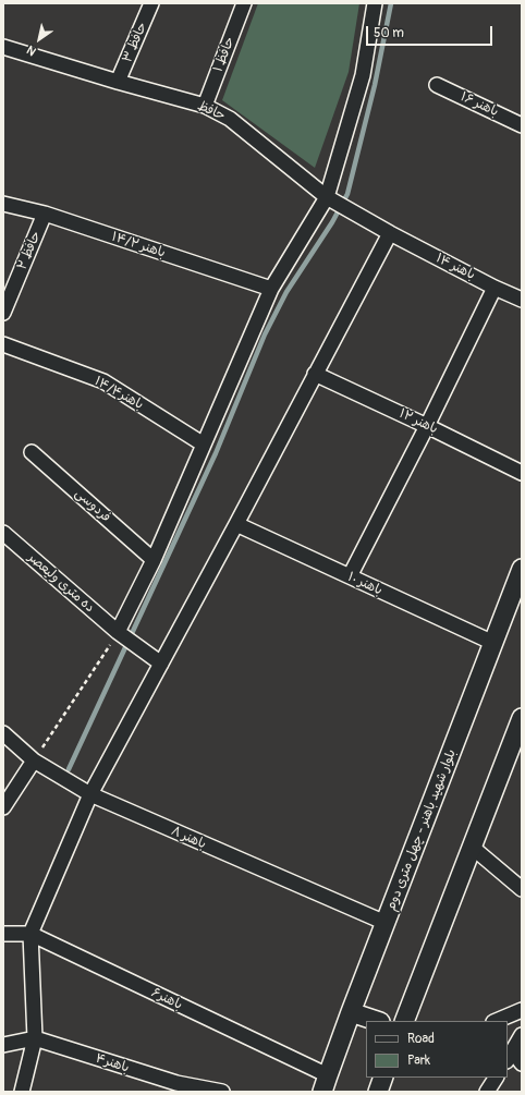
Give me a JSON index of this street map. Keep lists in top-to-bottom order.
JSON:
{
  "streets": {
    "street": [
      "حافظ ۳",
      "حافظ ۱",
      "باهنر ۱۶",
      "حافظ",
      "باهنر ۱۴/۲",
      "حافظ ۲",
      "باهنر ۱۴",
      "باهنر۱۴/۴",
      "باهنر ۱۲",
      "فردوسی",
      "ده متری ولیعصر",
      "باهنر ۱۰",
      "بلوار شهید باهنر - چهل متری دوم",
      "باهنر ۸",
      "باهنر۶",
      "باهنر۴"
    ]
  },
  "crossings": [
    ["حافظ ۳", "حافظ"],
    ["حافظ ۱", "حافظ"],
    ["حافظ", "باهنر ۱۴"],
    ["باهنر ۱۴/۲", "حافظ ۲"],
    ["باهنر ۱۰", "بلوار شهید باهنر - چهل متری دوم"],
    ["بلوار شهید باهنر - چهل متری دوم", "باهنر ۸"],
    ["بلوار شهید باهنر - چهل متری دوم", "باهنر۶"]
  ],
  "legend": ["Road", "Park"],
  "scale_bar": "50 m",
  "north": "bottom left"
}
